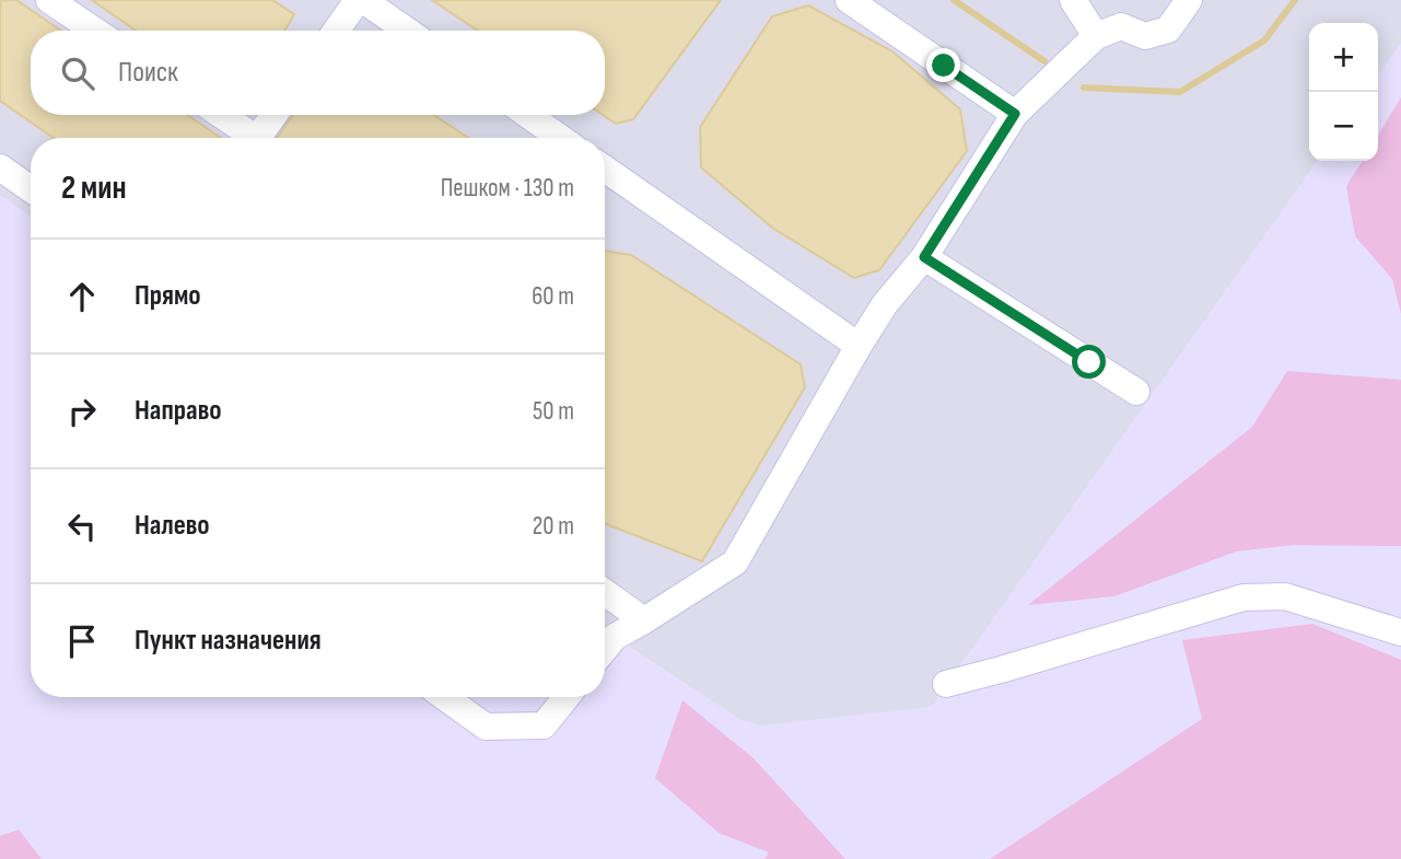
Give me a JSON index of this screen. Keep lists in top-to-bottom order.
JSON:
{
  "page": {
    "map_buttons": ["+", "−"],
    "search": "Поиск",
    "heading": ["2 мин", "Пешком · 130 m"],
    "list": [
      ["Прямо", "60 m"],
      ["Направо", "50 m"],
      ["Налево", "20 m"],
      "Пункт назначения"
    ]
  }
}
